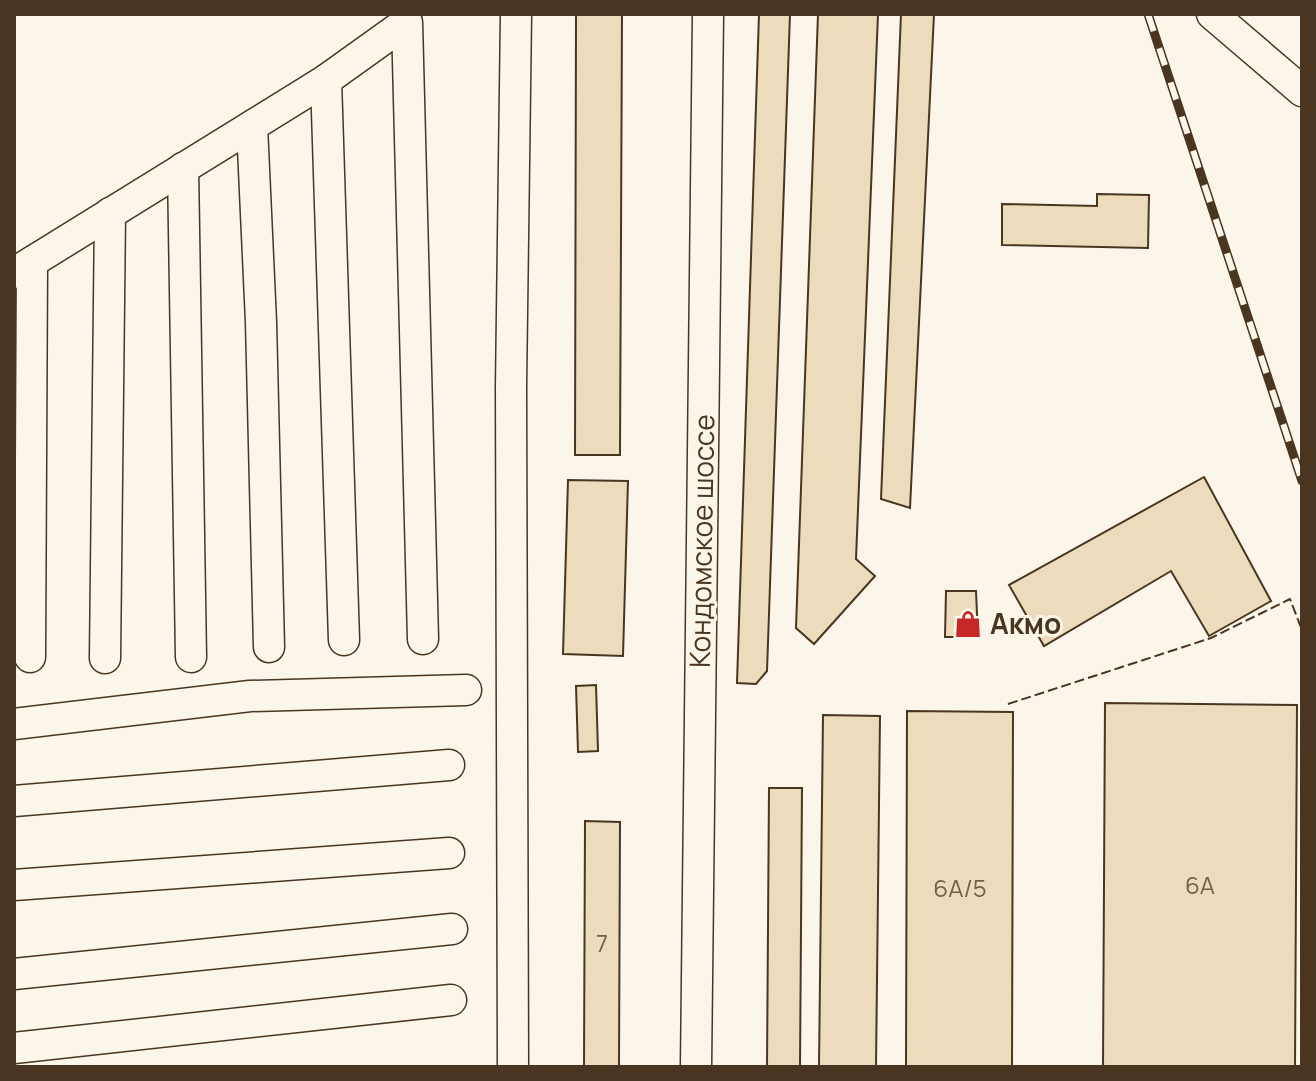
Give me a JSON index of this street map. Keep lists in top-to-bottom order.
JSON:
{
  "streets": {
    "street": ["Кондомское шоссе"]
  },
  "places": {
    "shop": ["Акмо"]
  },
  "house_numbers": ["6А", "6А/5", "7"]
}
